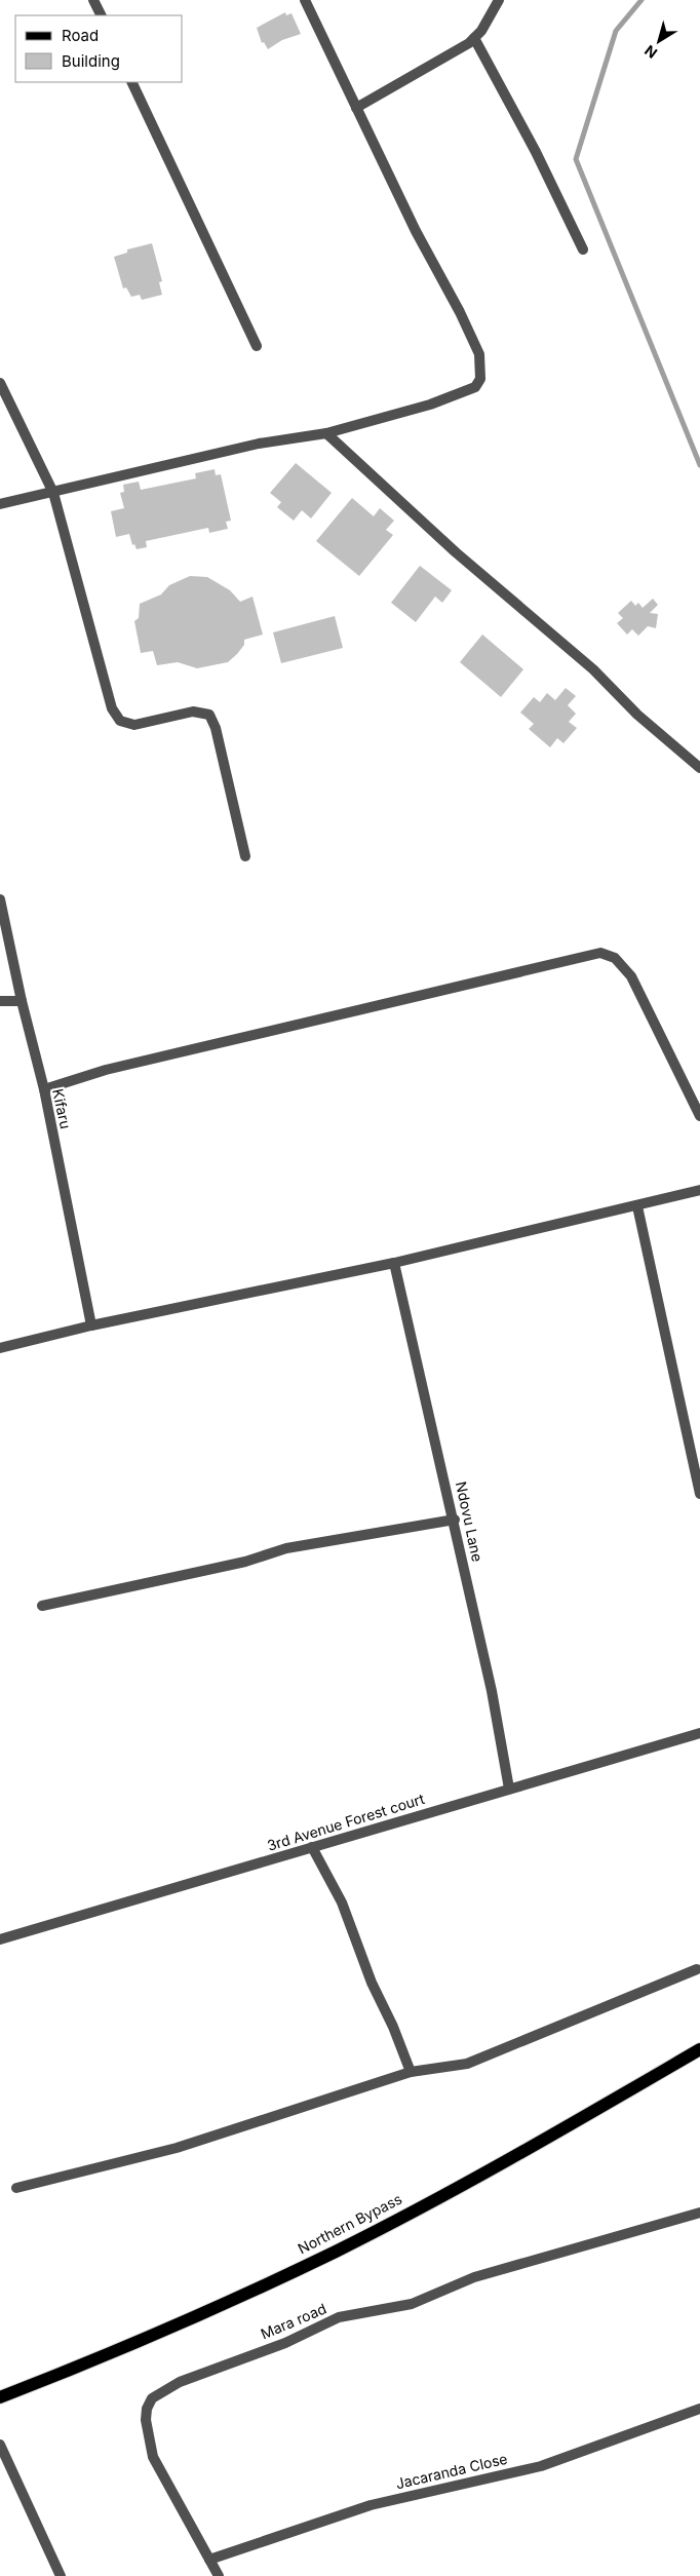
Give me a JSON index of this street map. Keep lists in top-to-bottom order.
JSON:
{
  "streets": {
    "main road": ["Northern Bypass"],
    "street": [
      "Kifaru",
      "Ndovu Lane",
      "3rd Avenue Forest court",
      "Mara road",
      "Jacaranda Close"
    ]
  },
  "crossings": [
    ["Ndovu Lane", "3rd Avenue Forest court"],
    ["Mara road", "Jacaranda Close"]
  ],
  "legend": ["Road", "Building"],
  "north": "bottom left"
}
